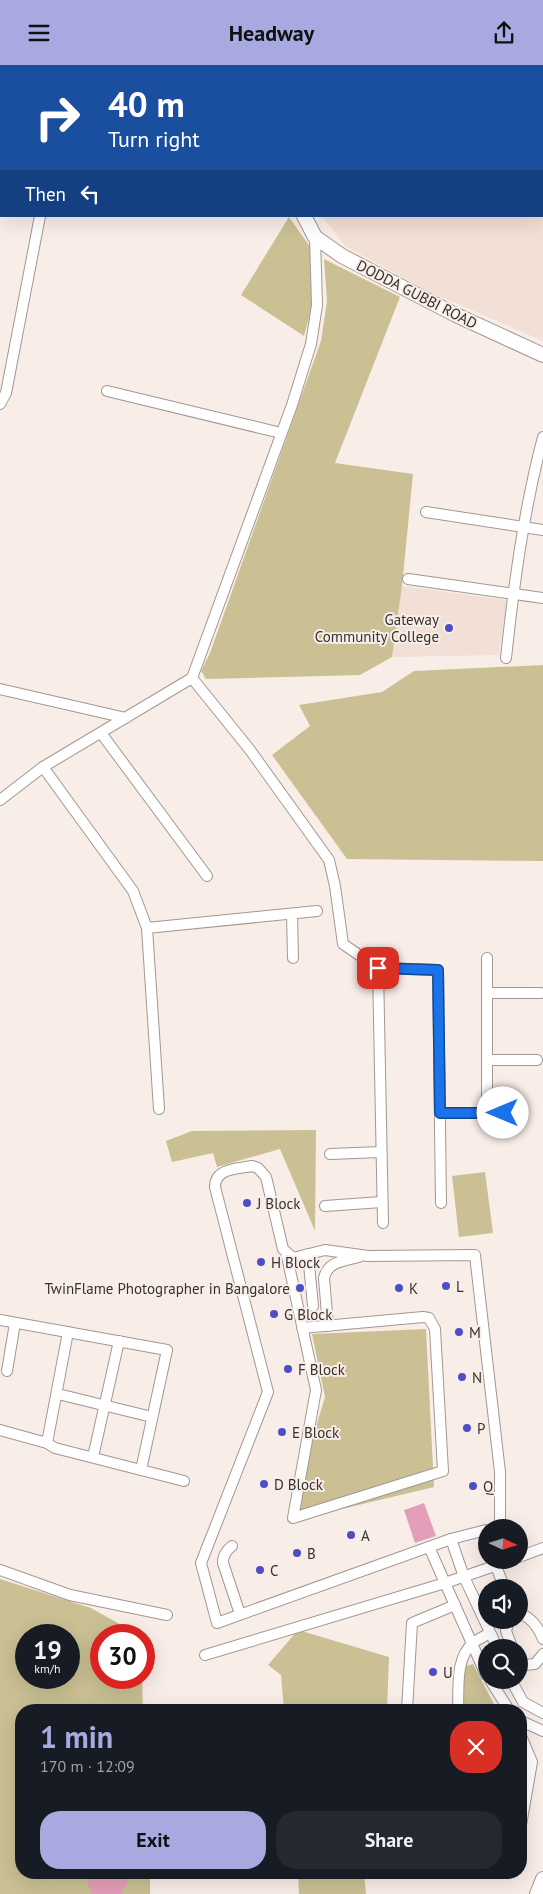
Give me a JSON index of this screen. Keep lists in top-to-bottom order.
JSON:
{
  "streets": {
    "street": ["DODDA GUBBI ROAD"]
  },
  "places": [
    "Gateway Community College",
    "J Block",
    "H Block",
    "L",
    "TwinFlame Photographer in Bangalore",
    "K",
    "G Block",
    "M",
    "F Block",
    "N",
    "P",
    "E Block",
    "D Block",
    "Q",
    "A",
    "B",
    "C",
    "U"
  ],
  "north": "right",
  "page": {
    "header": "Headway",
    "turn": ["40 m", "Turn right"],
    "then": "Then",
    "speed": "19 km/h",
    "limit": "30",
    "heading": ["1 min", "170 m · 12:09"],
    "buttons": ["Exit", "Share"]
  }
}
